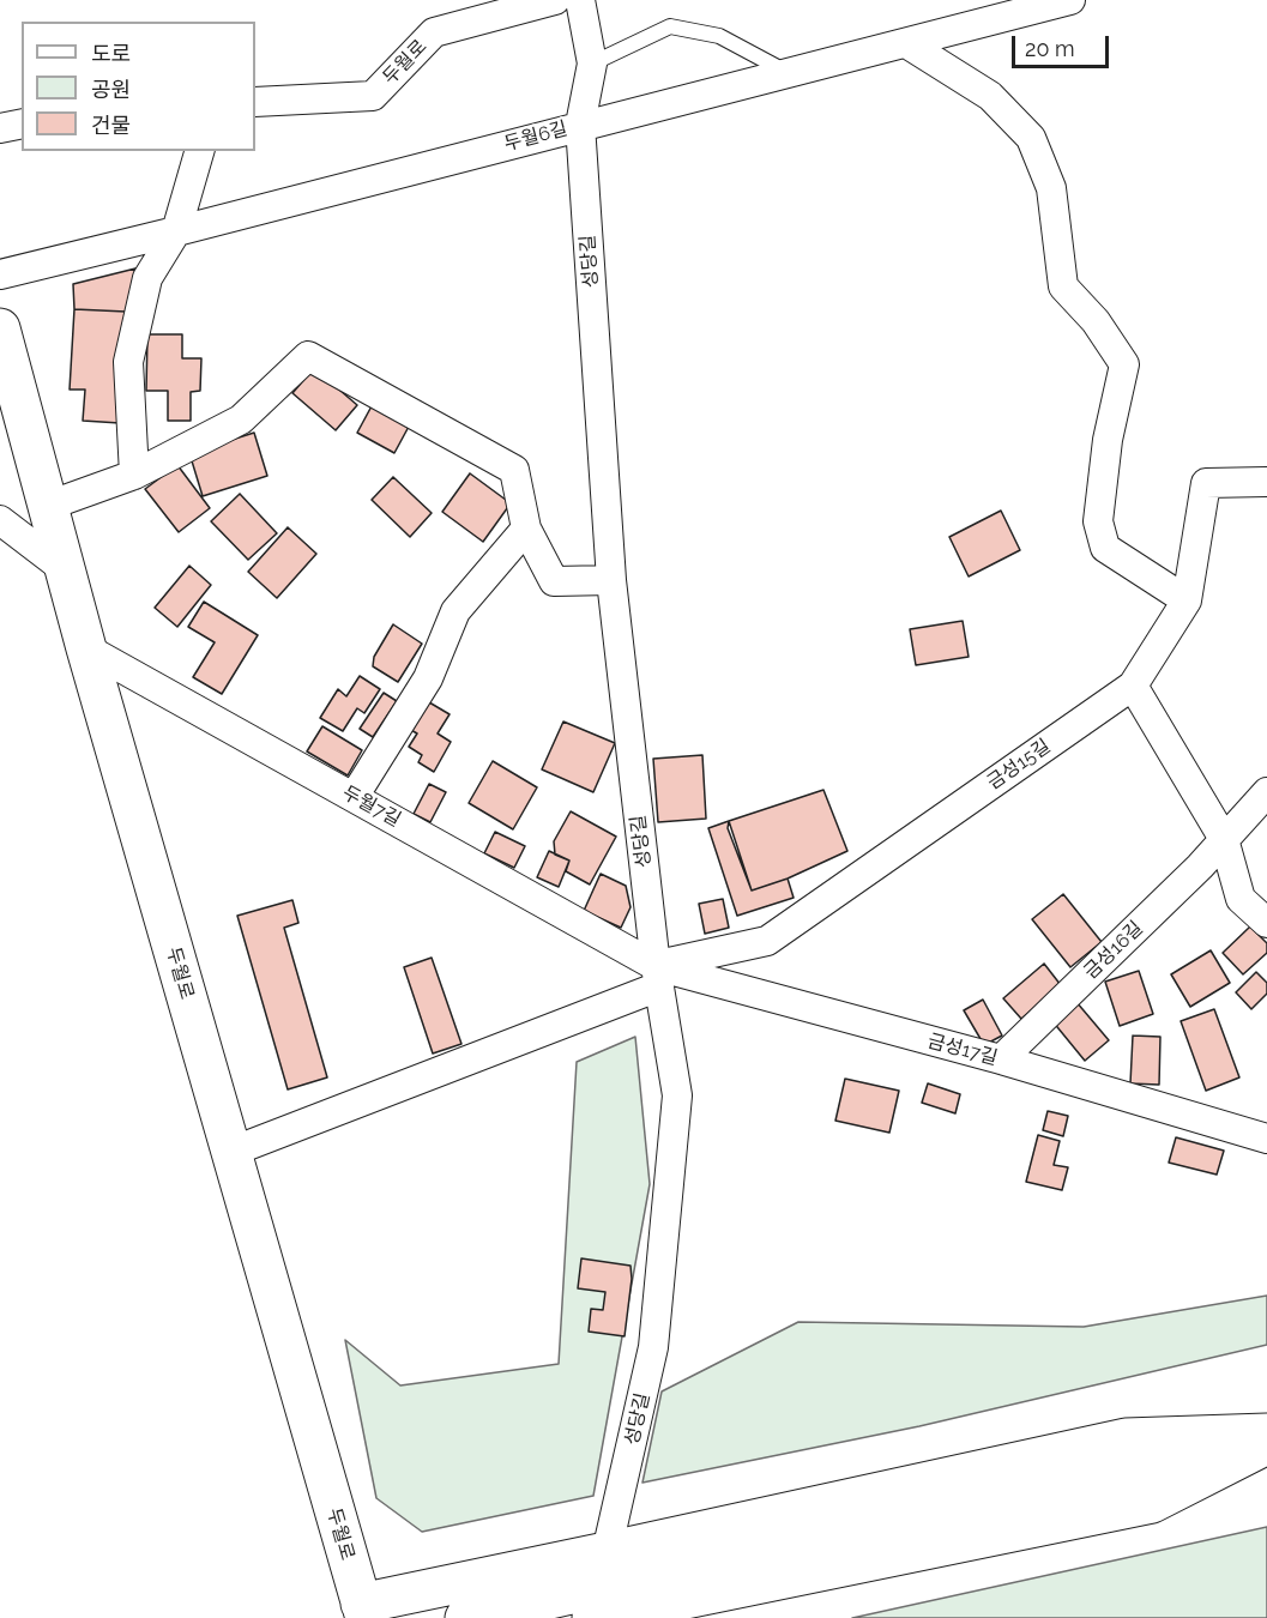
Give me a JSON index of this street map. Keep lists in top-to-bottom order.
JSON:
{
  "streets": {
    "main road": ["두월로"],
    "street": [
      "두월6길",
      "성당길",
      "금성15길",
      "두월7길",
      "금성16길",
      "금성17길"
    ]
  },
  "crossings": [
    ["두월로", "금성15길"],
    ["두월로", "두월7길"],
    ["두월6길", "성당길"],
    ["성당길", "금성15길"],
    ["성당길", "두월7길"],
    ["성당길", "금성17길"],
    ["금성15길", "두월7길"],
    ["금성15길", "금성17길"],
    ["두월7길", "금성17길"],
    ["금성16길", "금성17길"]
  ],
  "legend": ["도로", "공원", "건물"],
  "scale_bar": "20 m"
}
